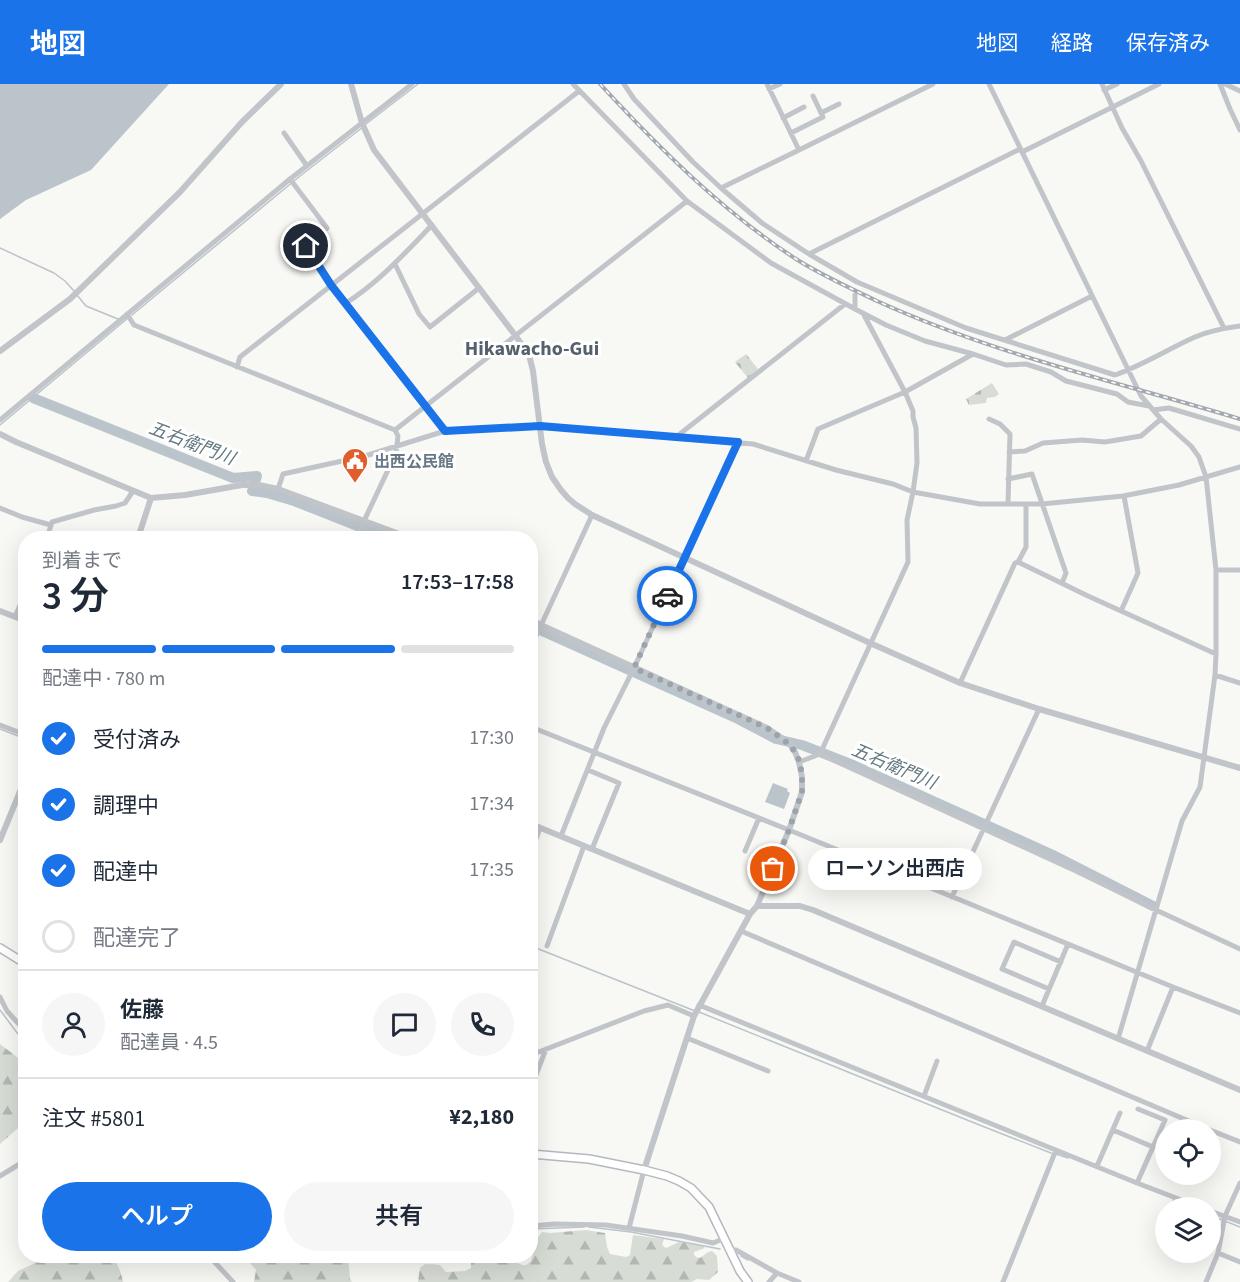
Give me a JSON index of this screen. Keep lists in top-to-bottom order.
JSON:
{
  "districts": ["Hikawacho-Gui"],
  "water": ["五右衛門川"],
  "places": {
    "public building": ["出西公民館"],
    "other": ["ローソン出西店"]
  },
  "page": {
    "header": "地図",
    "nav": ["地図", "経路", "保存済み"],
    "heading": ["3 分", "到着まで", "17:53–17:58"],
    "panel": [
      "佐藤",
      "配達員 · 4.5",
      "注文 #5801",
      "¥2,180"
    ],
    "bar": "配達中 · 780 m",
    "list": [
      ["受付済み", "17:30"],
      ["調理中", "17:34"],
      ["配達中", "17:35"],
      "配達完了"
    ],
    "bubble": "ローソン出西店",
    "buttons": ["ヘルプ", "共有"]
  }
}
